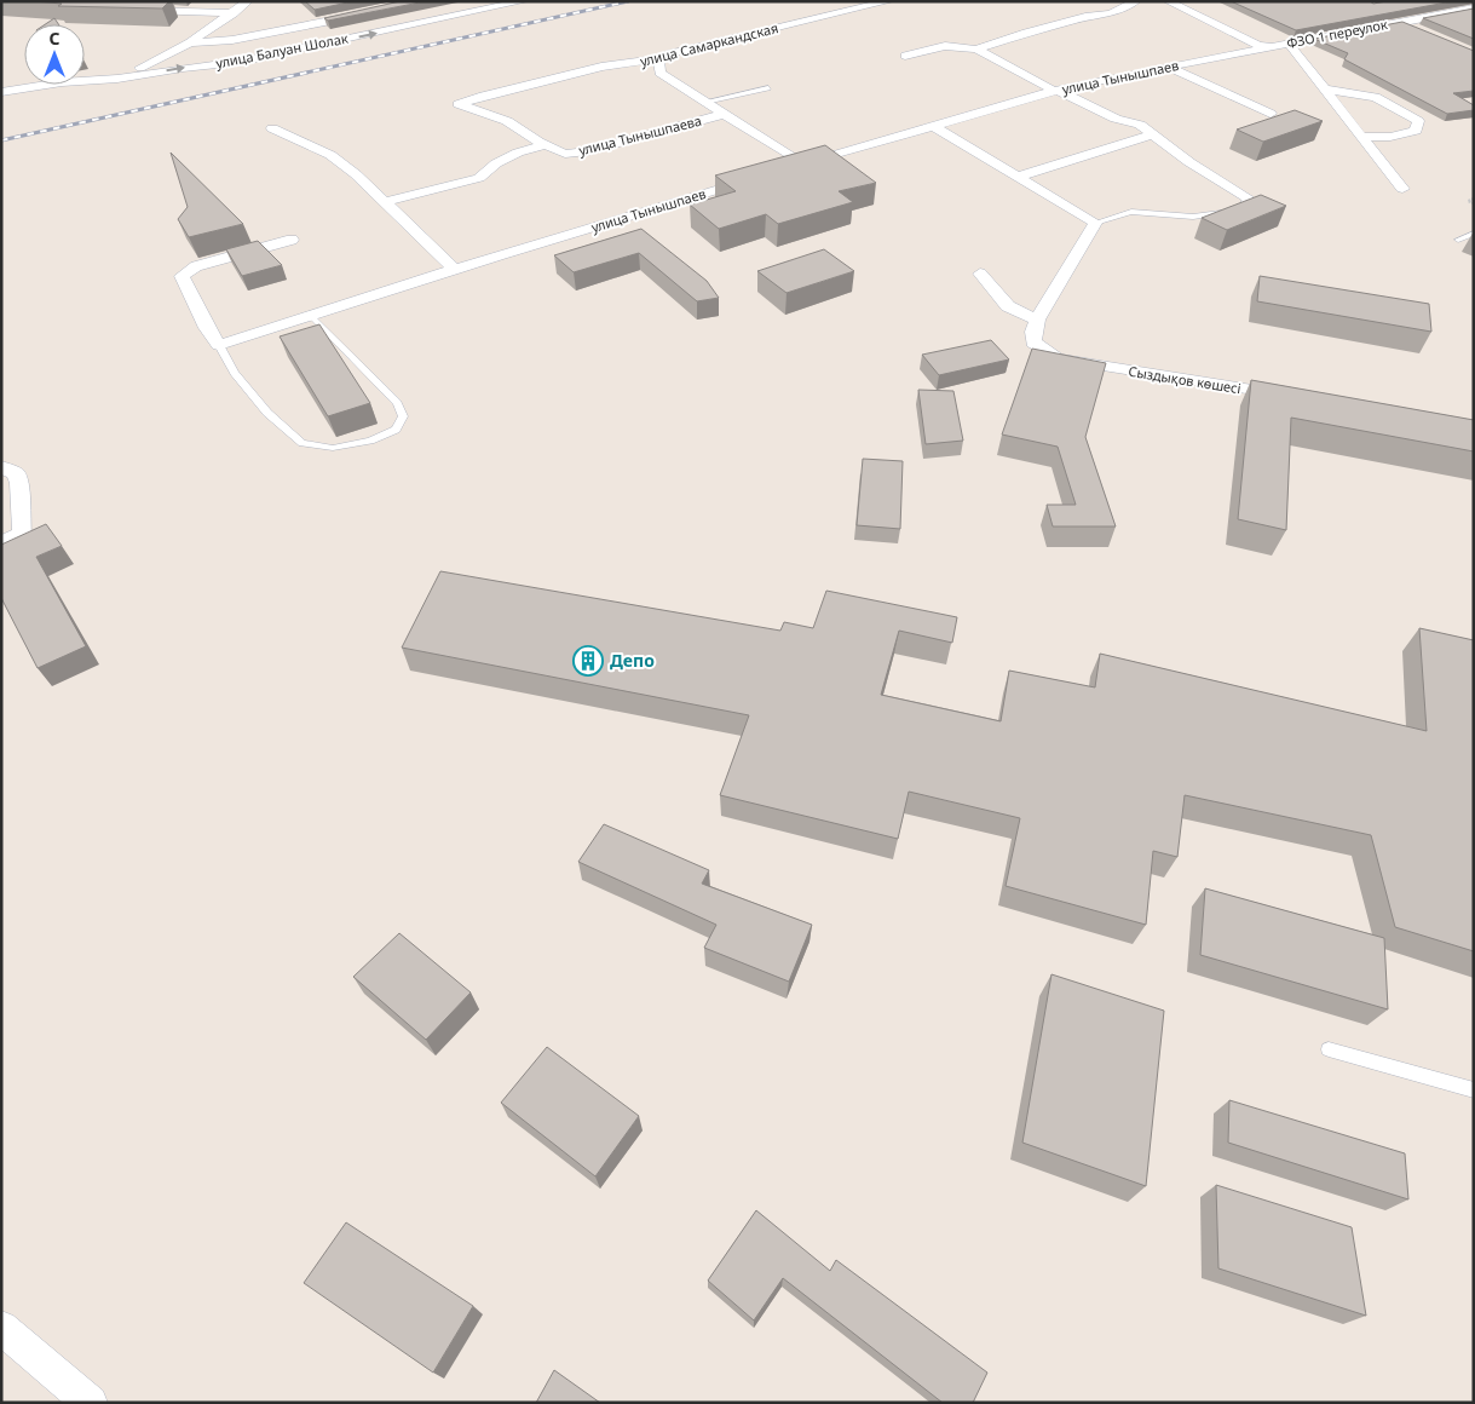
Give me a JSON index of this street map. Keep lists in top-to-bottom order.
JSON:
{
  "streets": {
    "street": [
      "ФЗО 1 переулок",
      "улица Самаркандская",
      "улица Балуан Шолак",
      "улица Тынышпаев",
      "улица Тынышпаева",
      "Сыздықов көшесі"
    ]
  },
  "crossings": [
    ["ФЗО 1 переулок", "улица Тынышпаев"],
    ["улица Самаркандская", "улица Тынышпаева"],
    ["улица Тынышпаев", "улица Тынышпаева"]
  ],
  "places": {
    "building": ["Депо"]
  },
  "north": "top"
}
